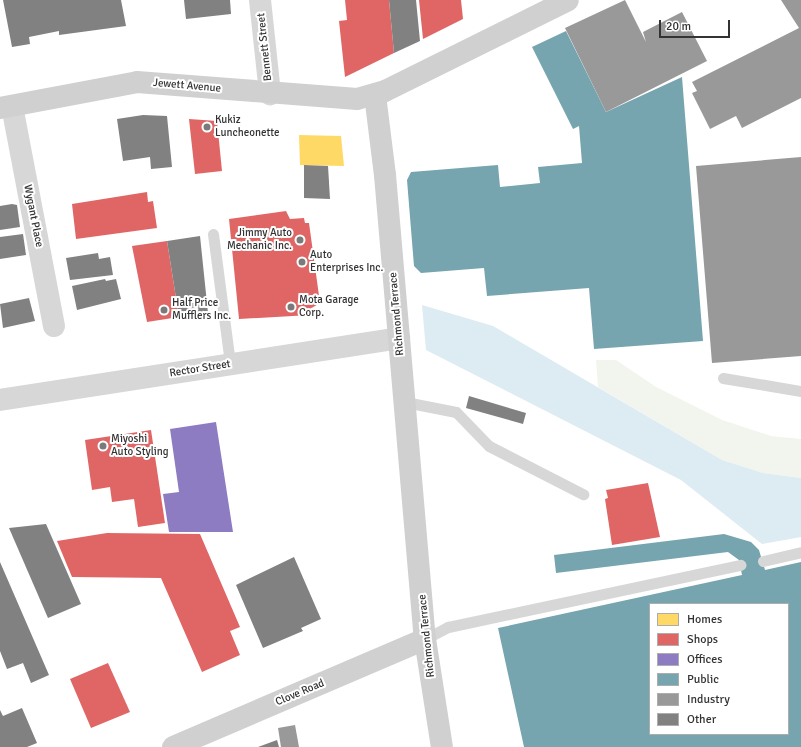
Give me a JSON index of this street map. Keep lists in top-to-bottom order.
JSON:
{
  "streets": {
    "main road": ["Jewett Avenue", "Richmond Terrace", "Clove Road"],
    "street": ["Bennett Street", "Wygant Place", "Rector Street"]
  },
  "crossings": [
    ["Bennett Street", "Jewett Avenue"],
    ["Jewett Avenue", "Wygant Place"],
    ["Jewett Avenue", "Richmond Terrace"],
    ["Richmond Terrace", "Rector Street"],
    ["Richmond Terrace", "Clove Road"]
  ],
  "places": [
    "Kukiz Luncheonette",
    "Jimmy Auto Mechanic Inc.",
    "Auto Enterprises Inc.",
    "Mota Garage Corp.",
    "Half Price Mufflers Inc.",
    "Miyoshi Auto Styling"
  ],
  "legend": [
    "Homes",
    "Shops",
    "Offices",
    "Public",
    "Industry",
    "Other"
  ],
  "scale_bar": "20 m"
}
